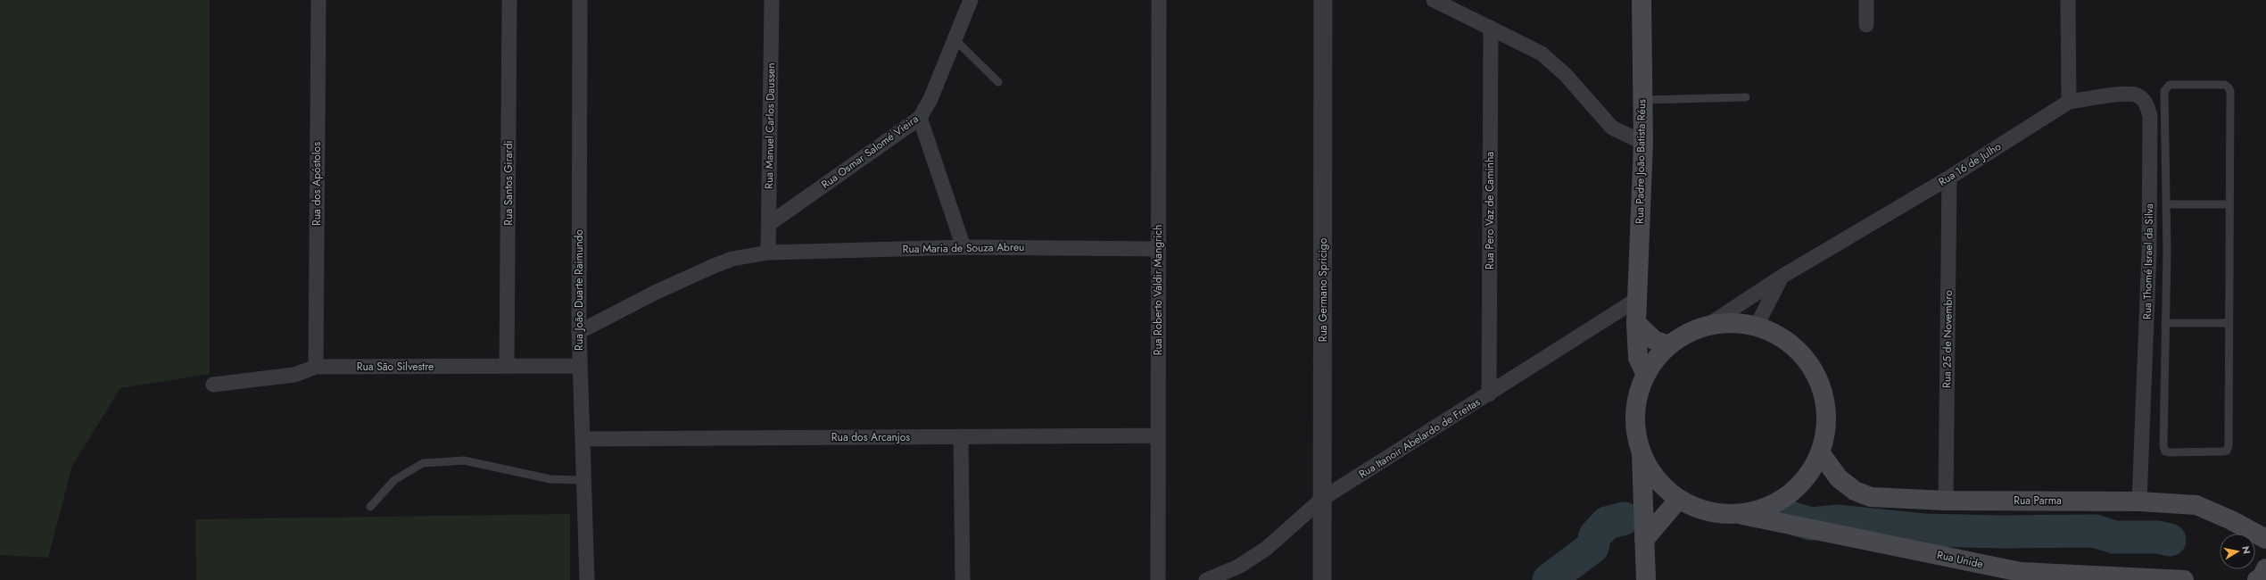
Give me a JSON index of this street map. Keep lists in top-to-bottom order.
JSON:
{
  "streets": {
    "main road": ["Rua Padre João Batista Réus", "Rua Parma", "Rua Unide"],
    "street": [
      "Rua Manuel Carlos Daussen",
      "Rua Osmar Salomé Vieira",
      "Rua 16 de Julho",
      "Rua Santos Girardi",
      "Rua dos Apóstolos",
      "Rua Pero Vaz de Caminha",
      "Rua Maria de Souza Abreu",
      "Rua Thomé Israel da Silva",
      "Rua João Duarte Raimundo",
      "Rua Roberto Valdir Mangrich",
      "Rua Germano Spricigo",
      "Rua 25 de Novembro",
      "Rua São Silvestre",
      "Rua dos Arcanjos",
      "Rua Itanoir Abelardo de Freitas"
    ]
  },
  "crossings": [
    ["Rua Manuel Carlos Daussen", "Rua Osmar Salomé Vieira"],
    ["Rua Manuel Carlos Daussen", "Rua Maria de Souza Abreu"],
    ["Rua Padre João Batista Réus", "Rua Itanoir Abelardo de Freitas"],
    ["Rua 16 de Julho", "Rua Thomé Israel da Silva"],
    ["Rua 16 de Julho", "Rua 25 de Novembro"],
    ["Rua Santos Girardi", "Rua São Silvestre"],
    ["Rua dos Apóstolos", "Rua São Silvestre"],
    ["Rua Pero Vaz de Caminha", "Rua Itanoir Abelardo de Freitas"],
    ["Rua Maria de Souza Abreu", "Rua Roberto Valdir Mangrich"],
    ["Rua Thomé Israel da Silva", "Rua Parma"],
    ["Rua João Duarte Raimundo", "Rua São Silvestre"],
    ["Rua João Duarte Raimundo", "Rua dos Arcanjos"],
    ["Rua Roberto Valdir Mangrich", "Rua dos Arcanjos"],
    ["Rua Germano Spricigo", "Rua Itanoir Abelardo de Freitas"],
    ["Rua 25 de Novembro", "Rua Parma"]
  ],
  "north": "right"
}
